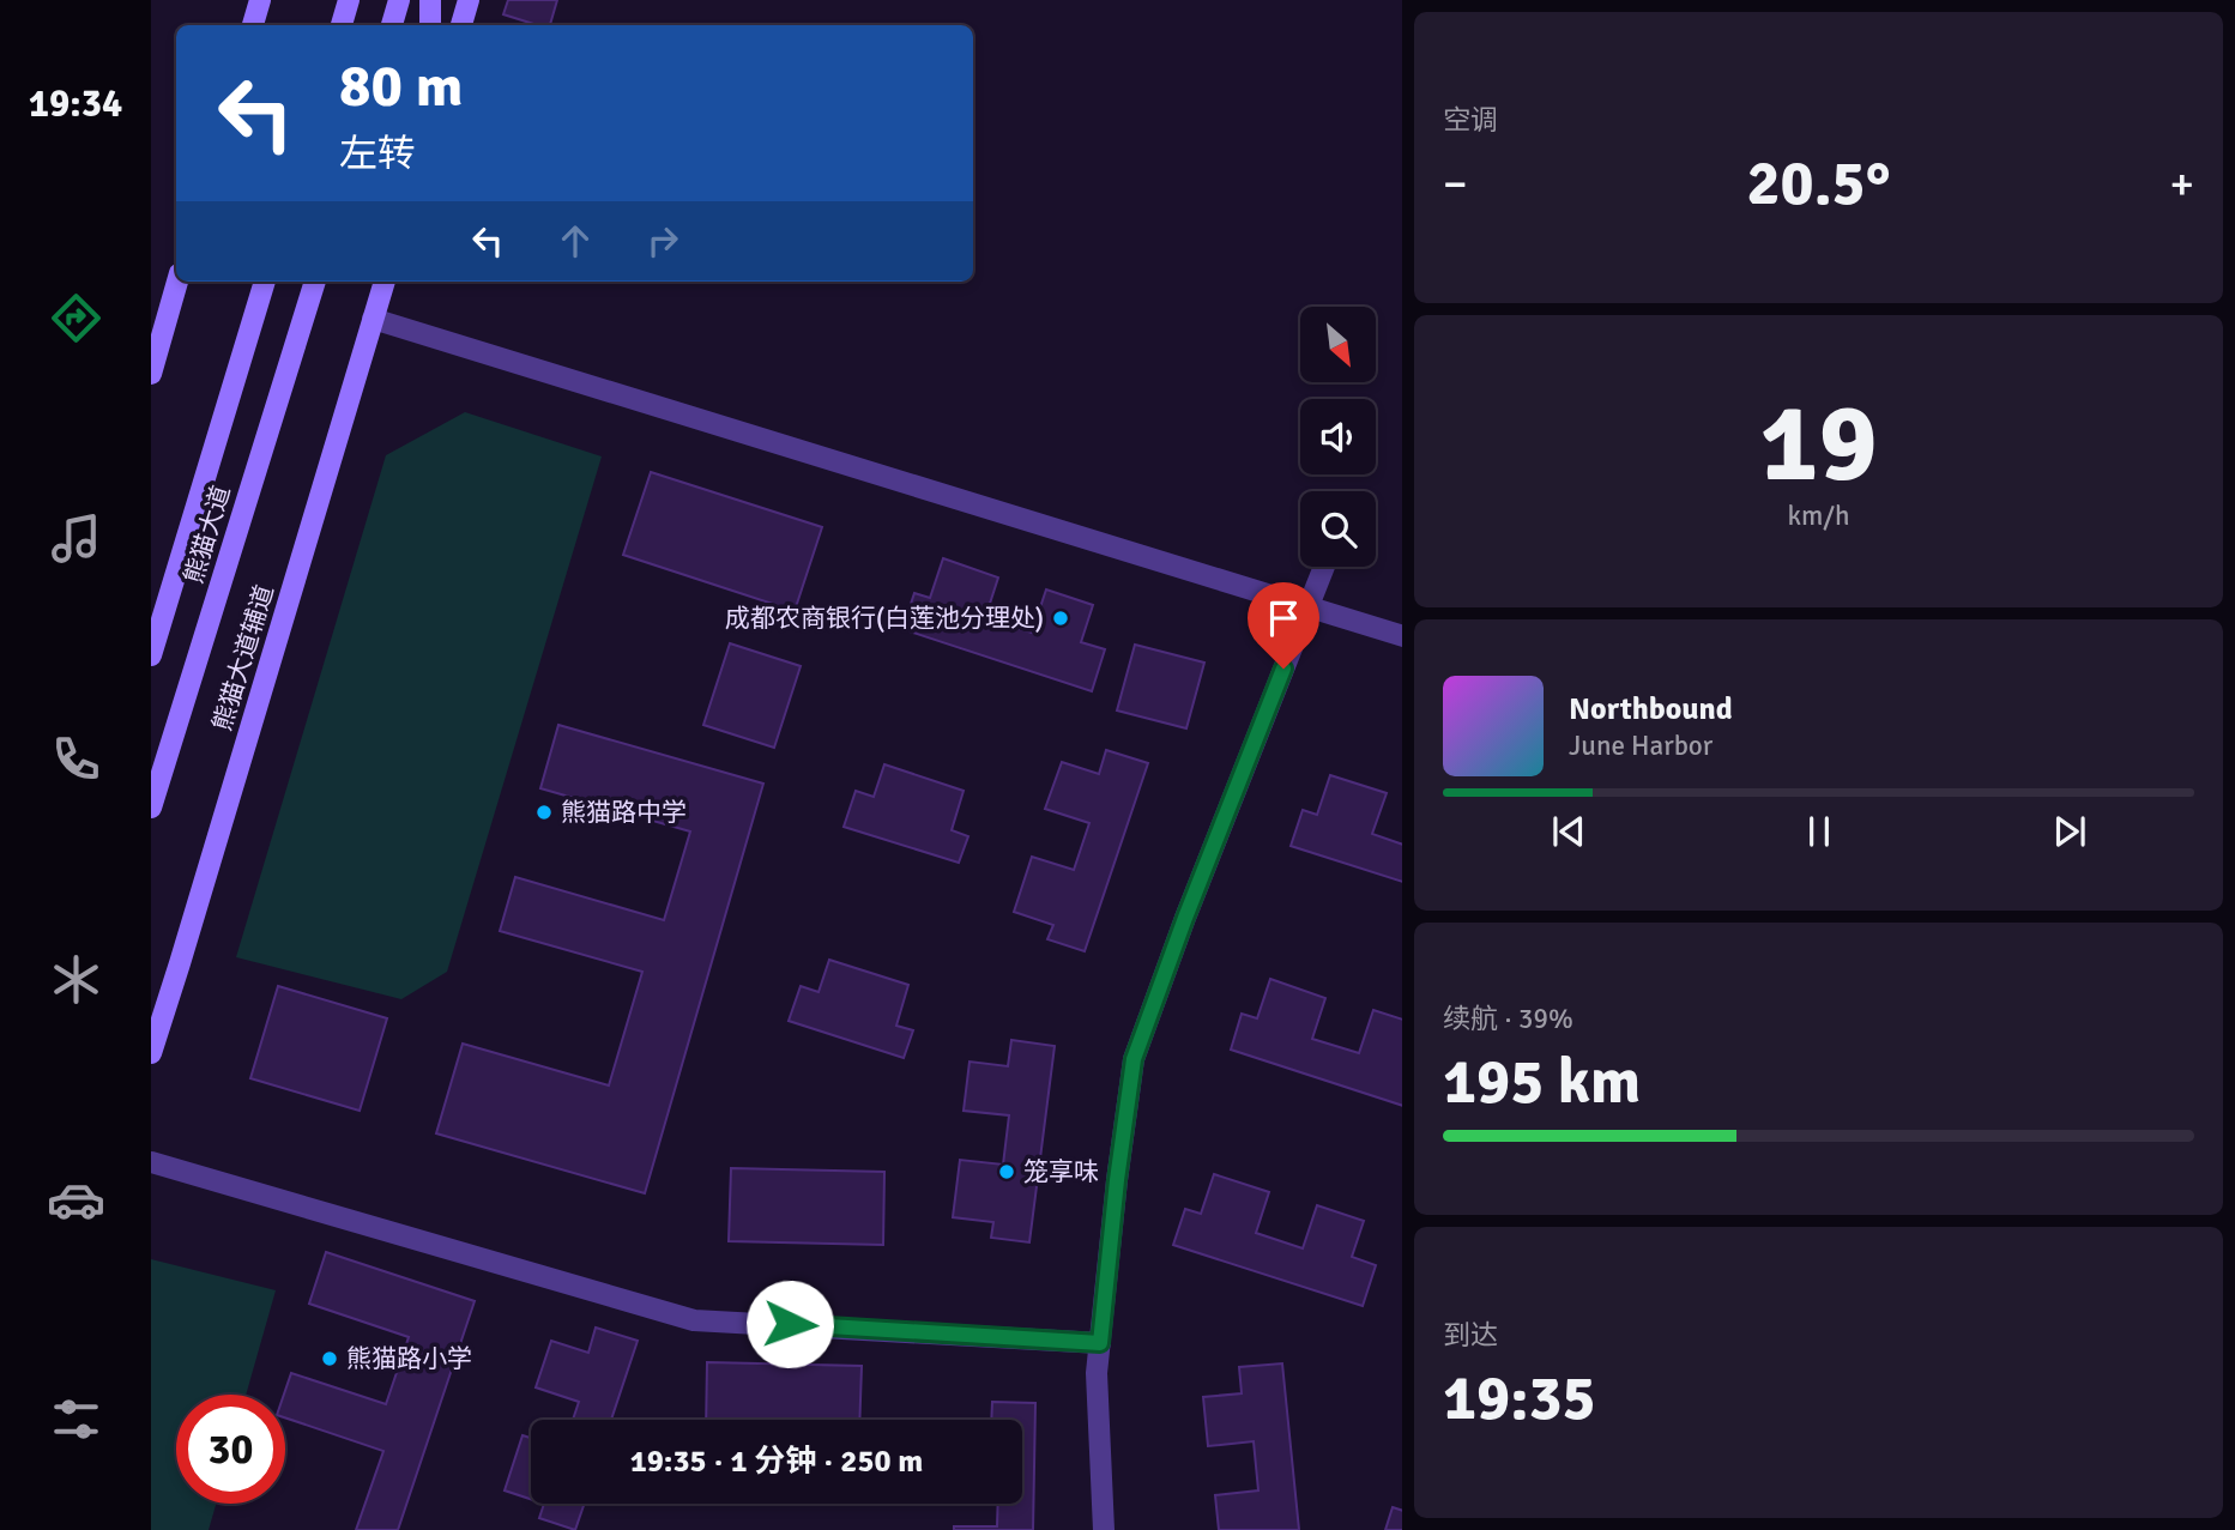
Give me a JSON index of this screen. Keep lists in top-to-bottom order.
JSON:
{
  "streets": {
    "main road": ["熊猫大道", "熊猫大道辅道"]
  },
  "places": [
    "成都农商银行(白莲池分理处)",
    "熊猫路中学",
    "笼享味",
    "熊猫路小学"
  ],
  "north": "bottom right",
  "page": {
    "tabs": "19:34",
    "tile": [
      "空调",
      ["19", "km/h"],
      ["续航 · 39%", "195 km"],
      ["到达", "19:35"]
    ],
    "turn": ["80 m", "左转"],
    "heat": ["−", "20.5°", "+"],
    "song": ["Northbound", "June Harbor"],
    "limit": "30",
    "trip": "19:35 · 1 分钟 · 250 m"
  }
}
